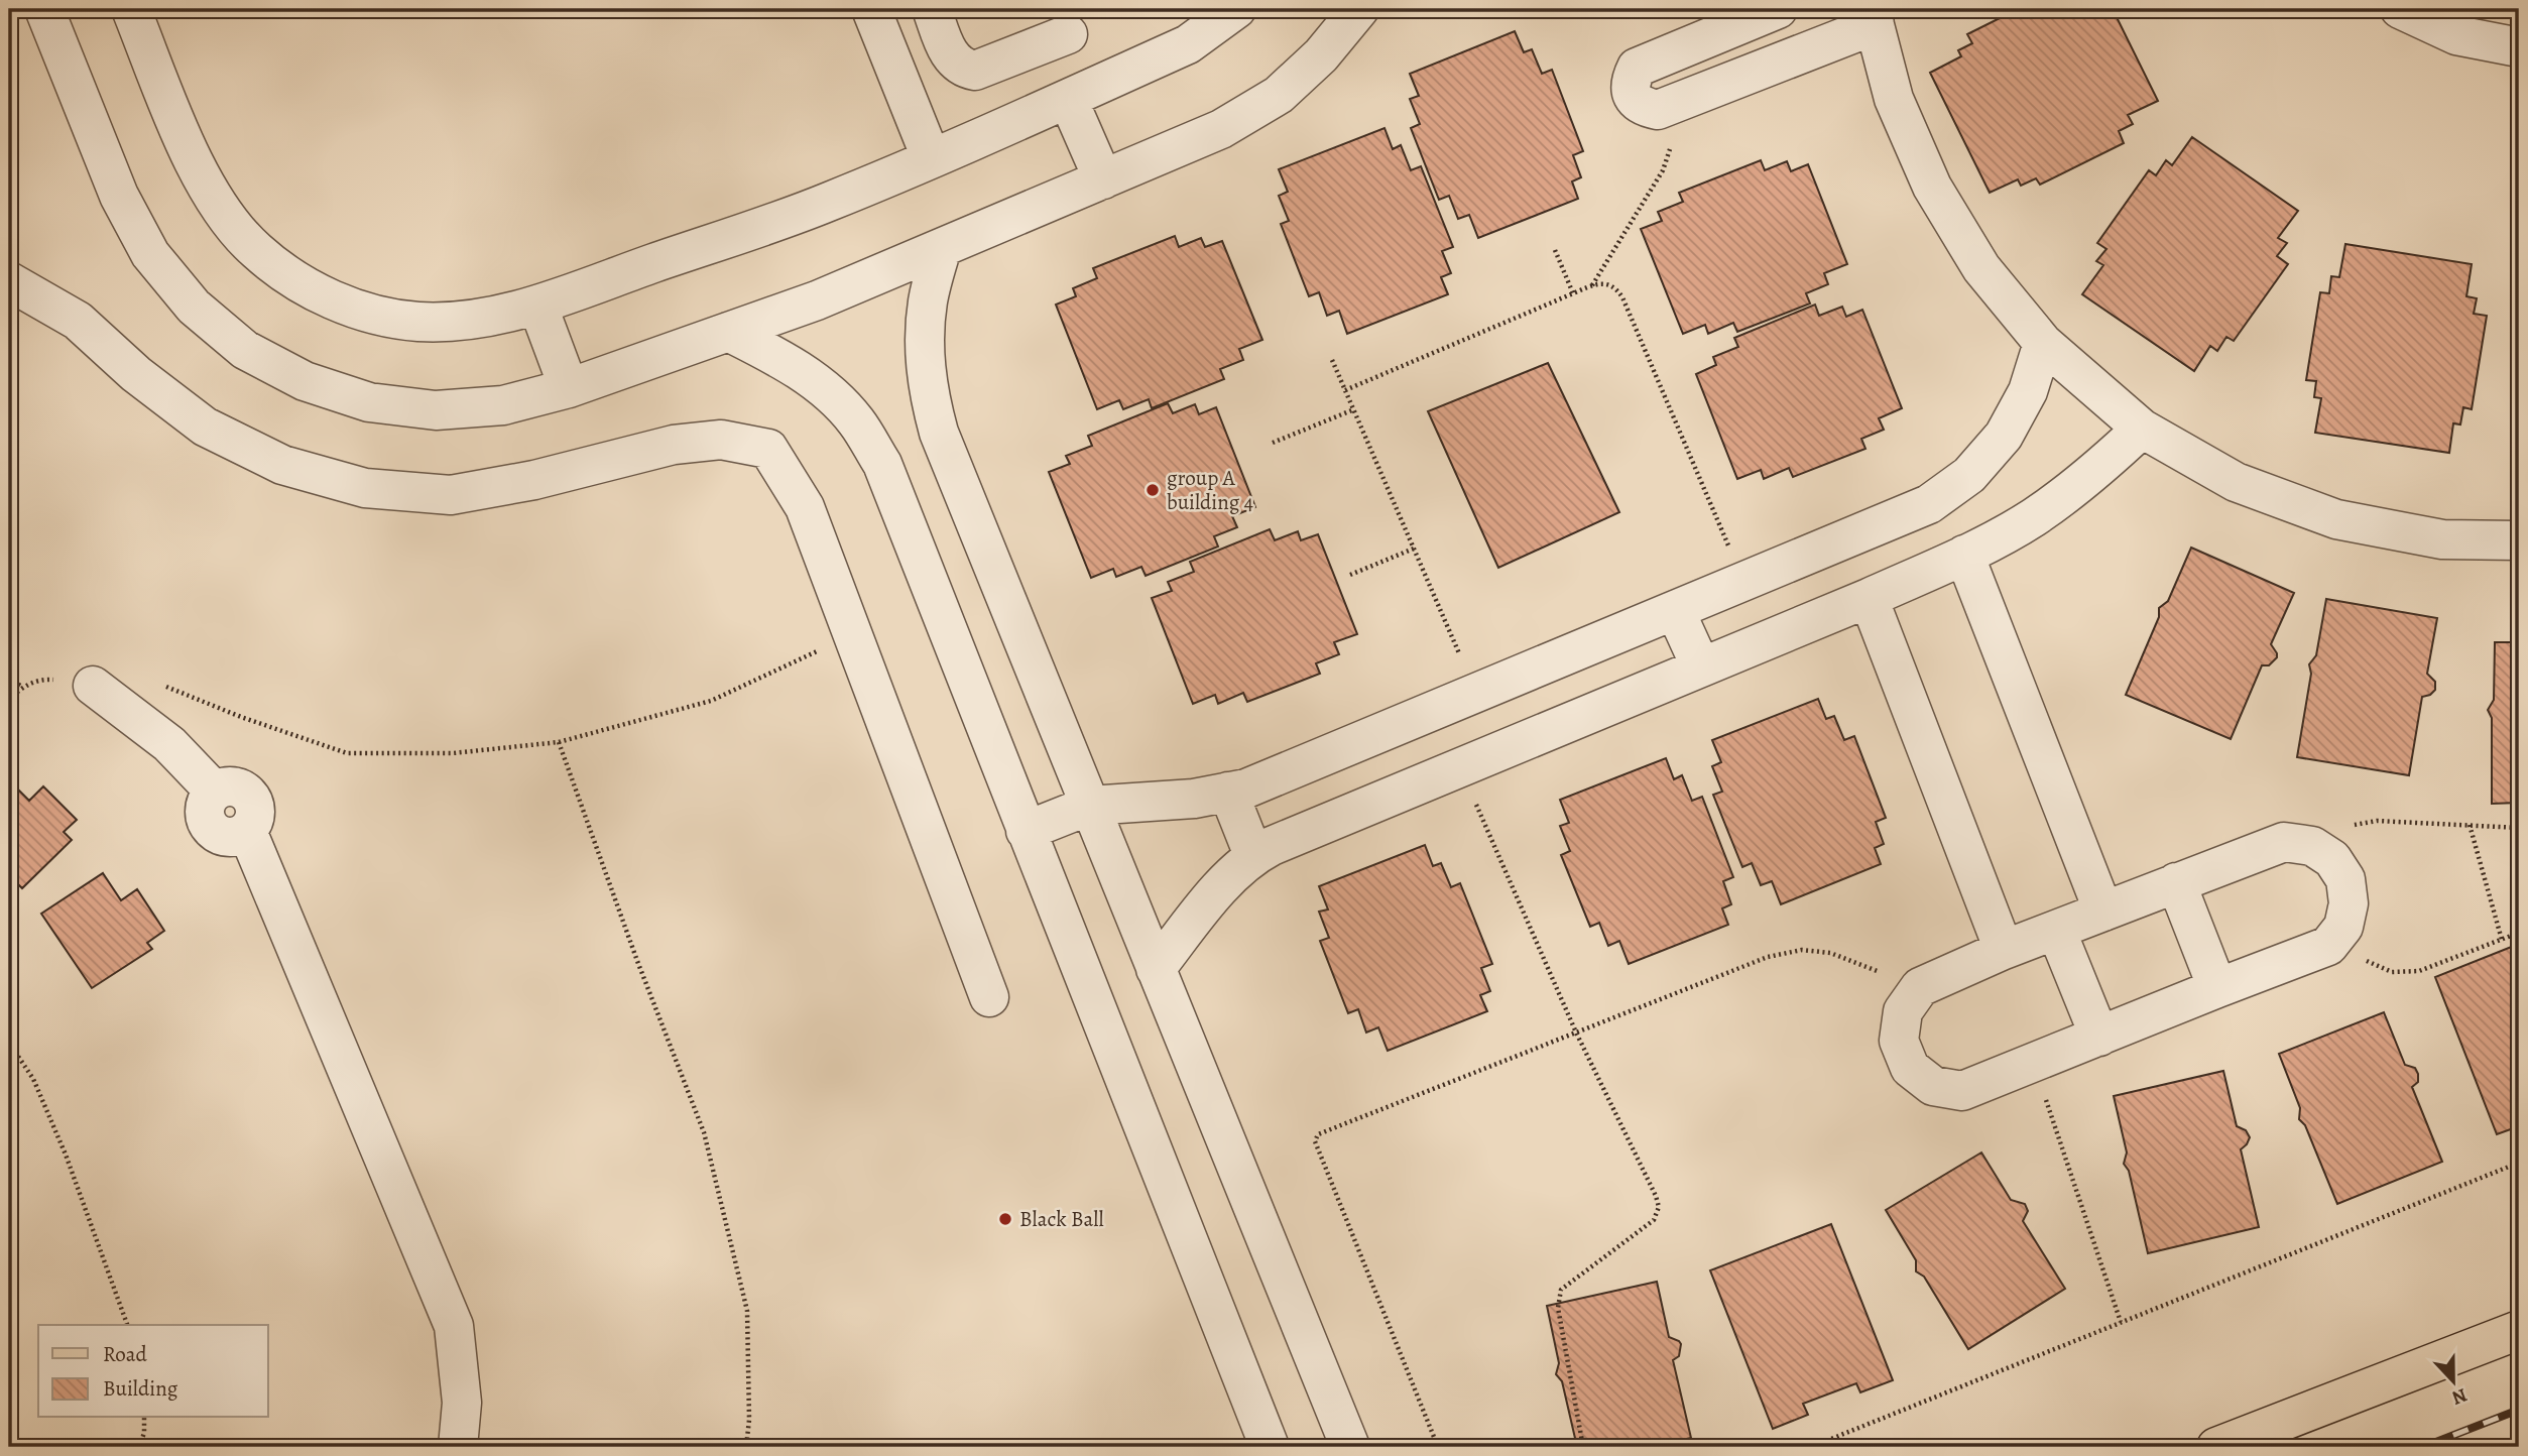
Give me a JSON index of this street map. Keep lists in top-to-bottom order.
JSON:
{
  "places": ["group A building 4", "Black Ball"],
  "legend": ["Road", "Building"],
  "north": "bottom"
}
